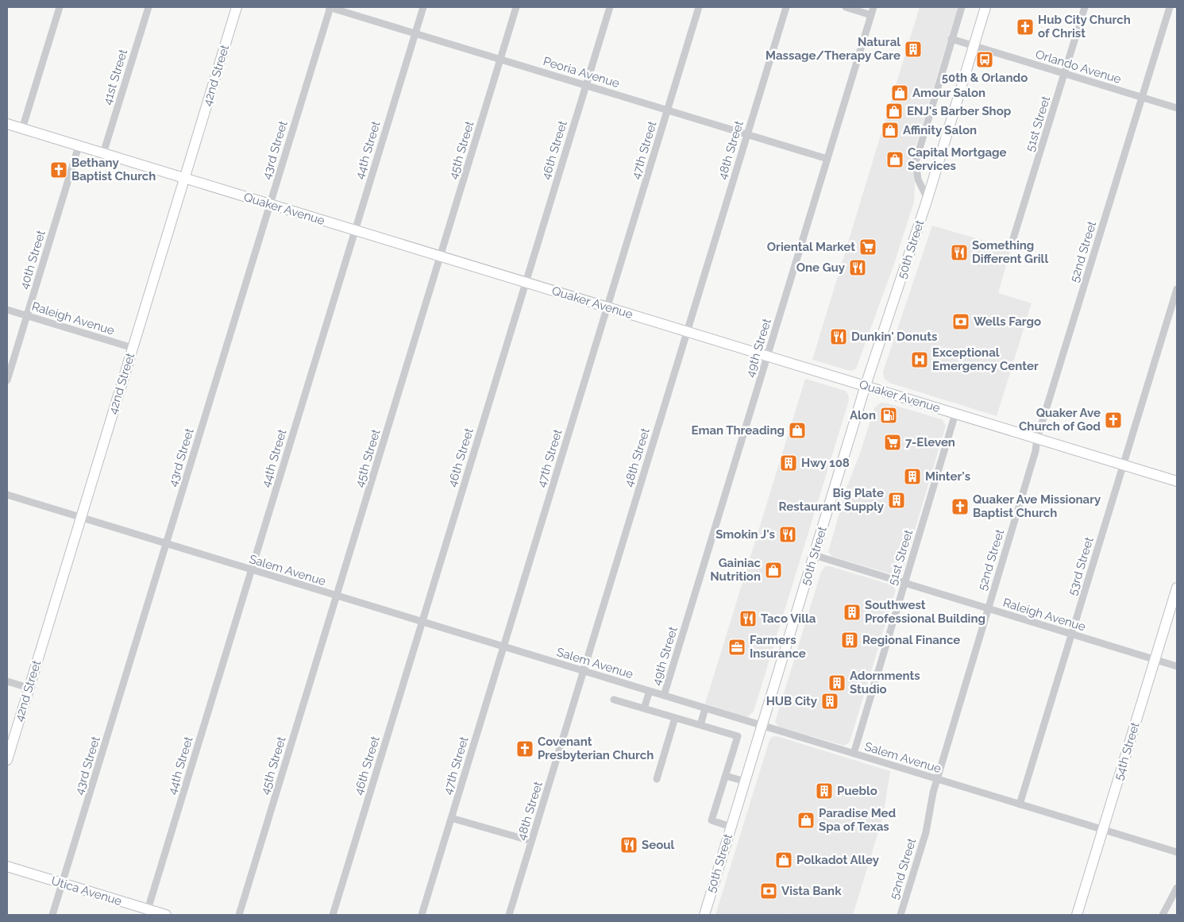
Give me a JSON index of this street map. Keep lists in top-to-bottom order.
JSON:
{
  "streets": {
    "main road": [
      "42nd Street",
      "Quaker Avenue",
      "50th Street",
      "54th Street",
      "Utica Avenue"
    ],
    "street": [
      "Orlando Avenue",
      "Peoria Avenue",
      "41st Street",
      "51st Street",
      "43rd Street",
      "44th Street",
      "45th Street",
      "46th Street",
      "47th Street",
      "48th Street",
      "52nd Street",
      "40th Street",
      "Raleigh Avenue",
      "49th Street",
      "53rd Street",
      "Salem Avenue"
    ]
  },
  "crossings": [
    ["Orlando Avenue", "51st Street"],
    ["Orlando Avenue", "50th Street"],
    ["Orlando Avenue", "52nd Street"],
    ["Peoria Avenue", "43rd Street"],
    ["Peoria Avenue", "44th Street"],
    ["Peoria Avenue", "45th Street"],
    ["Peoria Avenue", "46th Street"],
    ["Peoria Avenue", "47th Street"],
    ["Peoria Avenue", "48th Street"],
    ["Peoria Avenue", "49th Street"],
    ["42nd Street", "Quaker Avenue"],
    ["42nd Street", "Raleigh Avenue"],
    ["42nd Street", "Salem Avenue"],
    ["41st Street", "Quaker Avenue"],
    ["51st Street", "Quaker Avenue"],
    ["51st Street", "Raleigh Avenue"],
    ["51st Street", "Salem Avenue"],
    ["43rd Street", "Quaker Avenue"],
    ["43rd Street", "Salem Avenue"],
    ["43rd Street", "Utica Avenue"],
    ["44th Street", "Quaker Avenue"],
    ["44th Street", "Salem Avenue"],
    ["44th Street", "Utica Avenue"],
    ["45th Street", "Quaker Avenue"],
    ["45th Street", "Salem Avenue"],
    ["46th Street", "Quaker Avenue"],
    ["46th Street", "Salem Avenue"],
    ["47th Street", "Quaker Avenue"],
    ["47th Street", "Salem Avenue"],
    ["48th Street", "Quaker Avenue"],
    ["48th Street", "Salem Avenue"],
    ["Quaker Avenue", "50th Street"],
    ["Quaker Avenue", "52nd Street"],
    ["Quaker Avenue", "40th Street"],
    ["Quaker Avenue", "49th Street"],
    ["Quaker Avenue", "53rd Street"],
    ["50th Street", "Raleigh Avenue"],
    ["50th Street", "Salem Avenue"],
    ["52nd Street", "Raleigh Avenue"],
    ["52nd Street", "Salem Avenue"],
    ["40th Street", "Raleigh Avenue"],
    ["Raleigh Avenue", "53rd Street"],
    ["Raleigh Avenue", "54th Street"],
    ["49th Street", "Salem Avenue"],
    ["53rd Street", "Salem Avenue"],
    ["Salem Avenue", "54th Street"]
  ],
  "places": {
    "church": [
      "Hub City Church of Christ",
      "Bethany Baptist Church",
      "Quaker Ave Church of God",
      "Quaker Ave Missionary Baptist Church",
      "Covenant Presbyterian Church"
    ],
    "building": [
      "Natural Massage/Therapy Care",
      "Hwy 108",
      "Minter's",
      "Big Plate Restaurant Supply",
      "Southwest Professional Building",
      "Regional Finance",
      "Adornments Studio",
      "HUB City",
      "Pueblo"
    ],
    "bus stop": ["50th & Orlando"],
    "shop": [
      "Amour Salon",
      "ENJ's Barber Shop",
      "Affinity Salon",
      "Capital Mortgage Services",
      "Eman Threading",
      "Gainiac Nutrition",
      "Paradise Med Spa of Texas",
      "Polkadot Alley"
    ],
    "supermarket": ["Oriental Market", "7-Eleven"],
    "restaurant": [
      "Something Different Grill",
      "One Guy",
      "Dunkin' Donuts",
      "Smokin J's",
      "Taco Villa",
      "Seoul"
    ],
    "bank": ["Wells Fargo", "Vista Bank"],
    "hospital": ["Exceptional Emergency Center"],
    "fuel station": ["Alon"],
    "office": ["Farmers Insurance"]
  }
}
